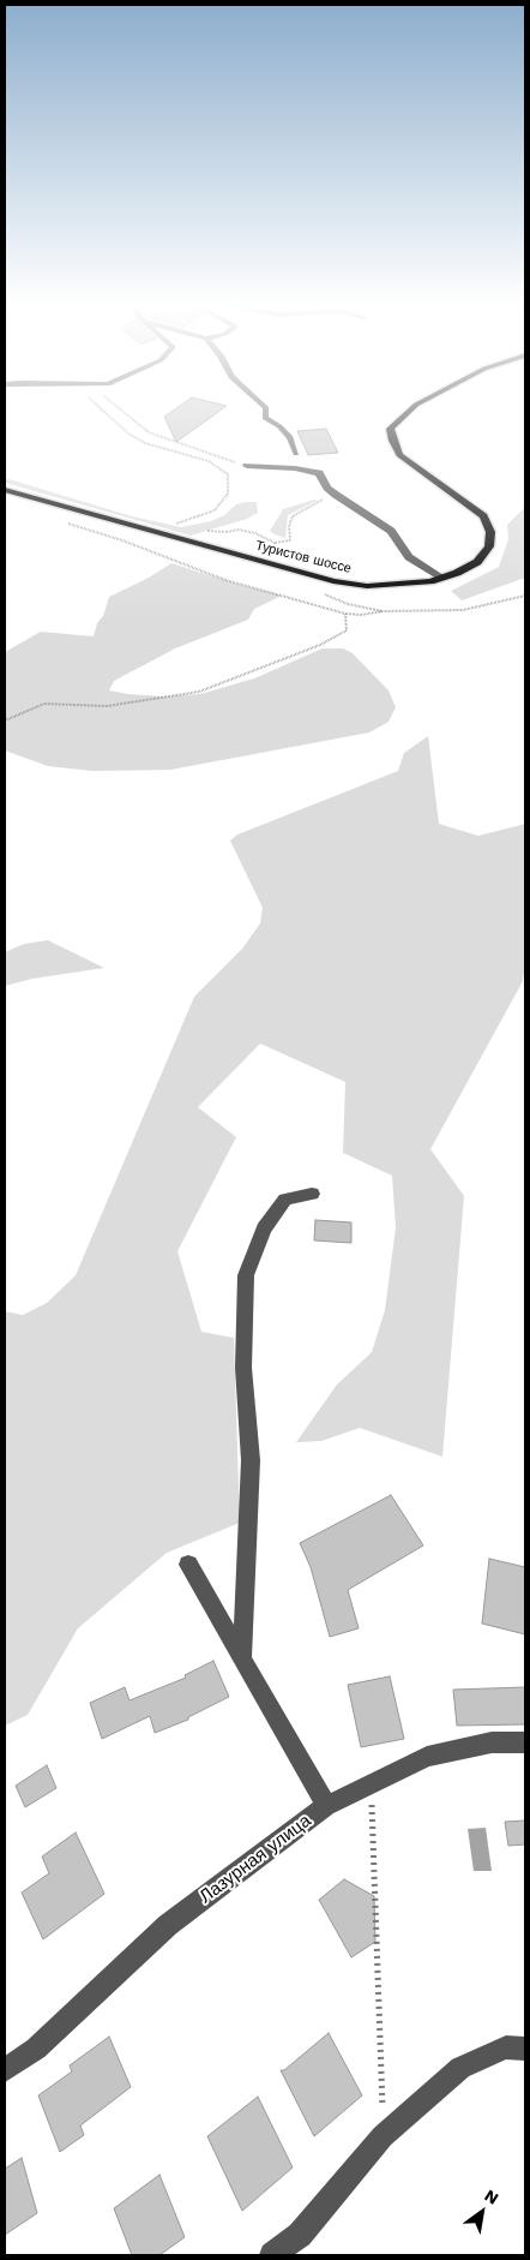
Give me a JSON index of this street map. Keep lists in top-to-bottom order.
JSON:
{
  "streets": {
    "main road": ["Туристов шоссе"],
    "street": ["Лазурная улица"]
  },
  "north": "top right"
}
